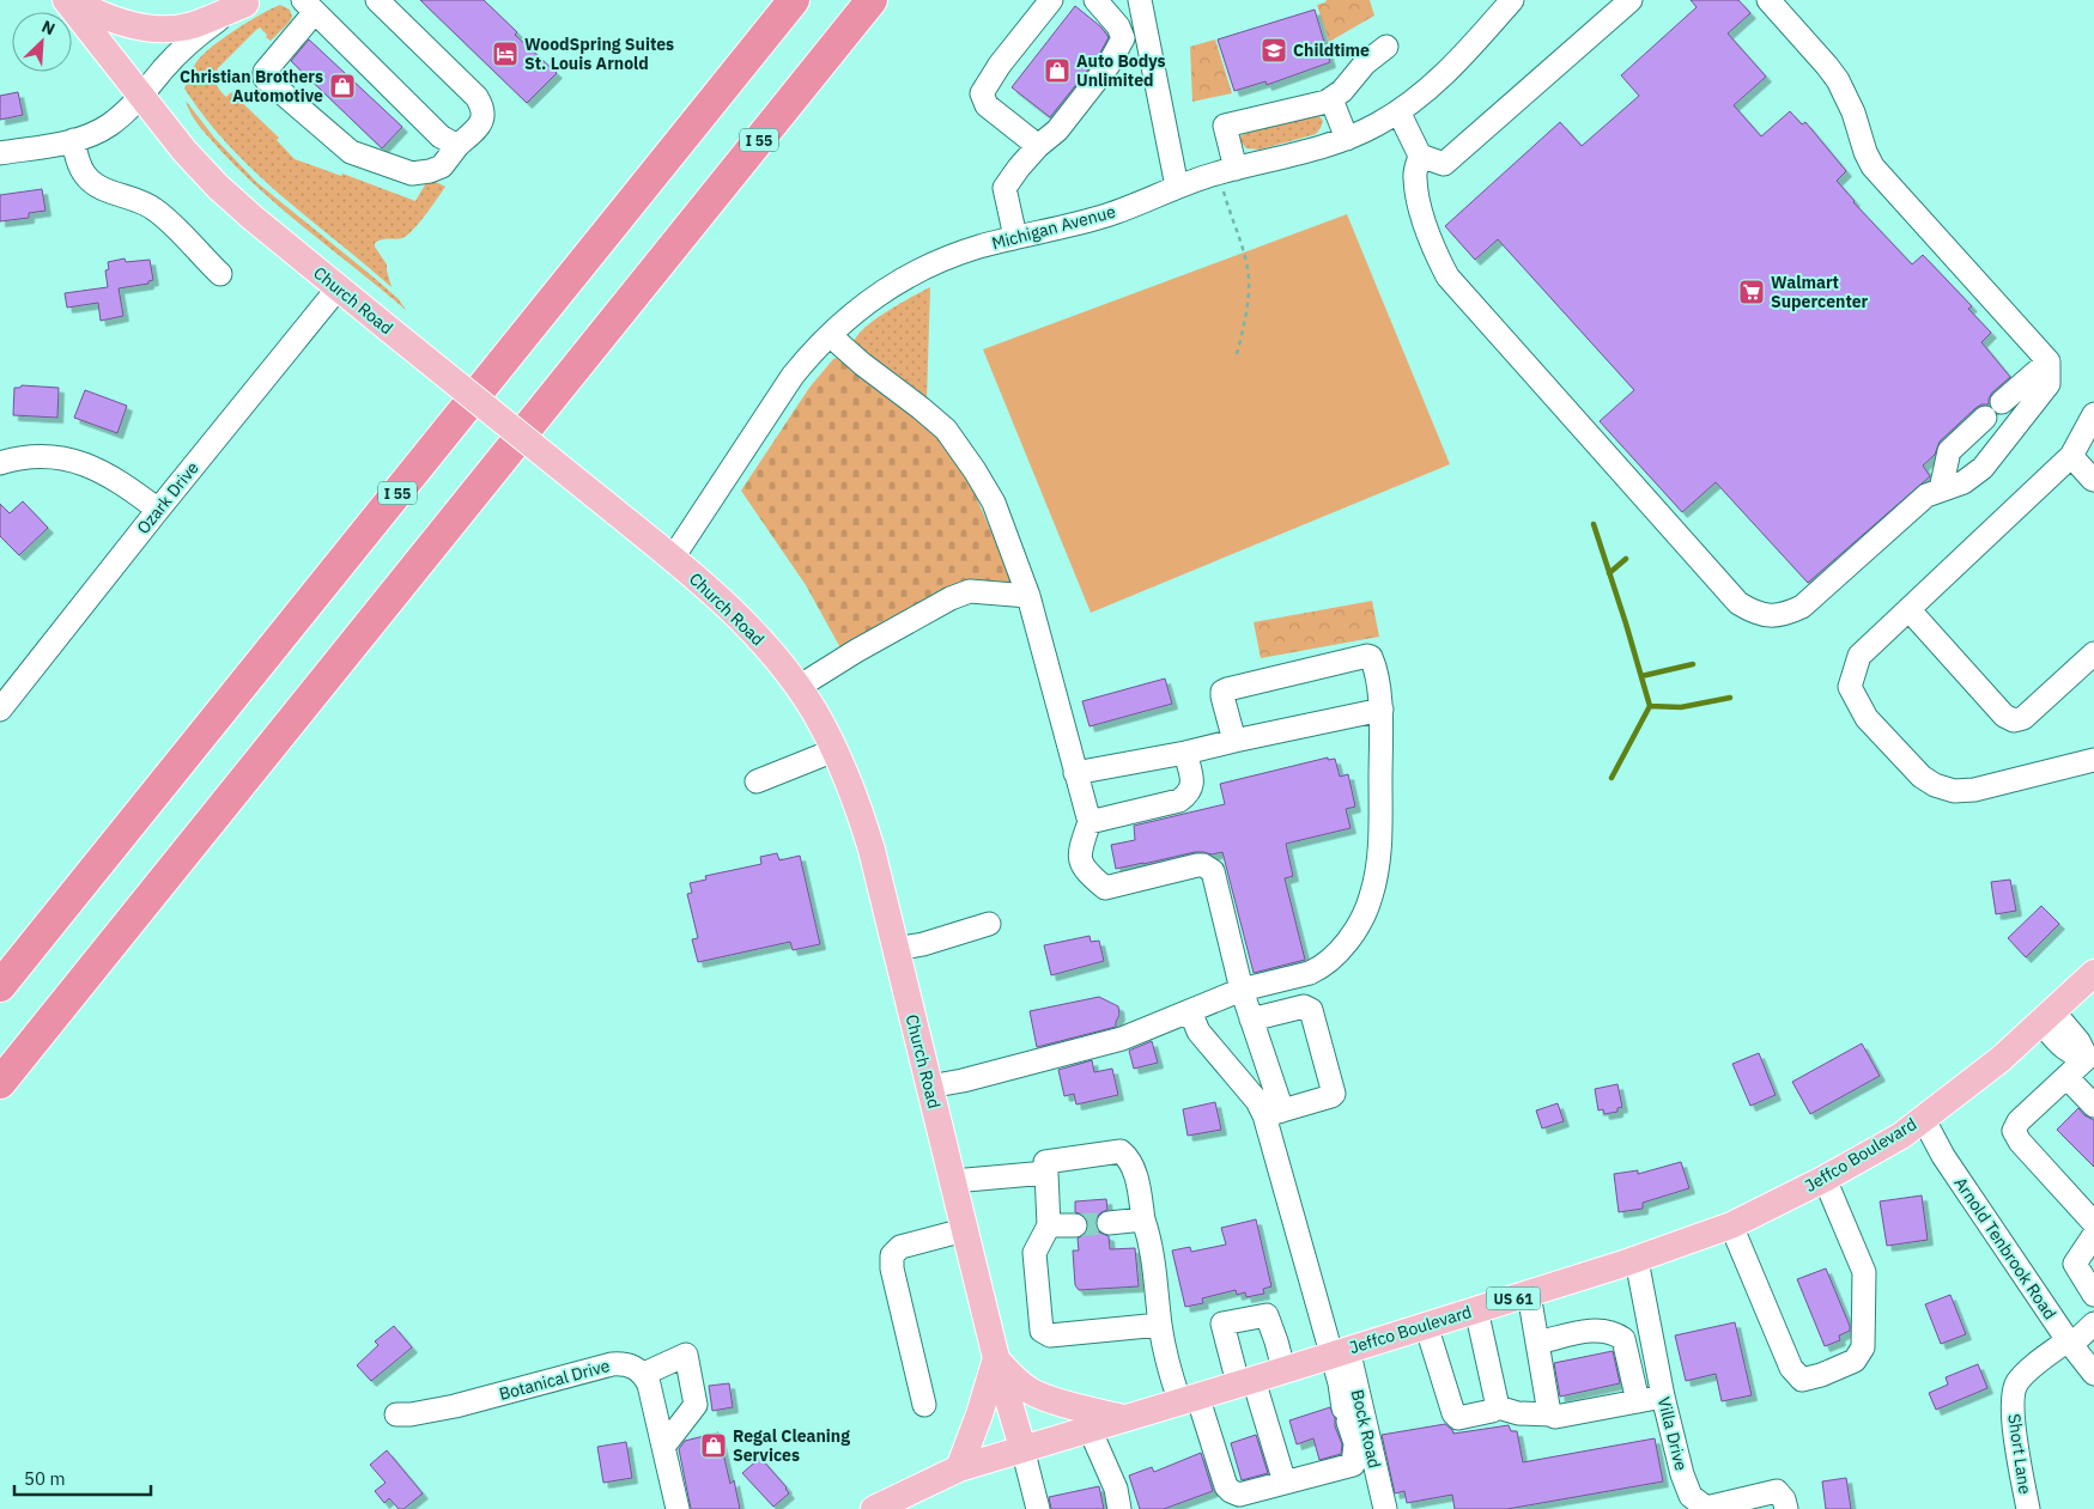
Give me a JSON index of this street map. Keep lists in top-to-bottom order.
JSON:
{
  "streets": {
    "highway": ["I 55"],
    "main road": ["Church Road", "Jeffco Boulevard", "US 61"],
    "street": [
      "Michigan Avenue",
      "Ozark Drive",
      "Arnold Tenbrook Road",
      "Botanical Drive",
      "Bock Road",
      "Villa Drive",
      "Short Lane"
    ]
  },
  "crossings": [
    ["Michigan Avenue", "Church Road"],
    ["Church Road", "Ozark Drive"],
    ["Church Road", "Jeffco Boulevard"],
    ["Jeffco Boulevard", "Arnold Tenbrook Road"],
    ["Jeffco Boulevard", "Bock Road"],
    ["Jeffco Boulevard", "Villa Drive"],
    ["Arnold Tenbrook Road", "Short Lane"]
  ],
  "places": {
    "school or university": ["Childtime"],
    "hotel": ["WoodSpring Suites St. Louis Arnold"],
    "shop": ["Auto Bodys Unlimited", "Christian Brothers Automotive", "Regal Cleaning Services"],
    "supermarket": ["Walmart Supercenter"]
  },
  "scale_bar": "50 m",
  "north": "top right"
}
